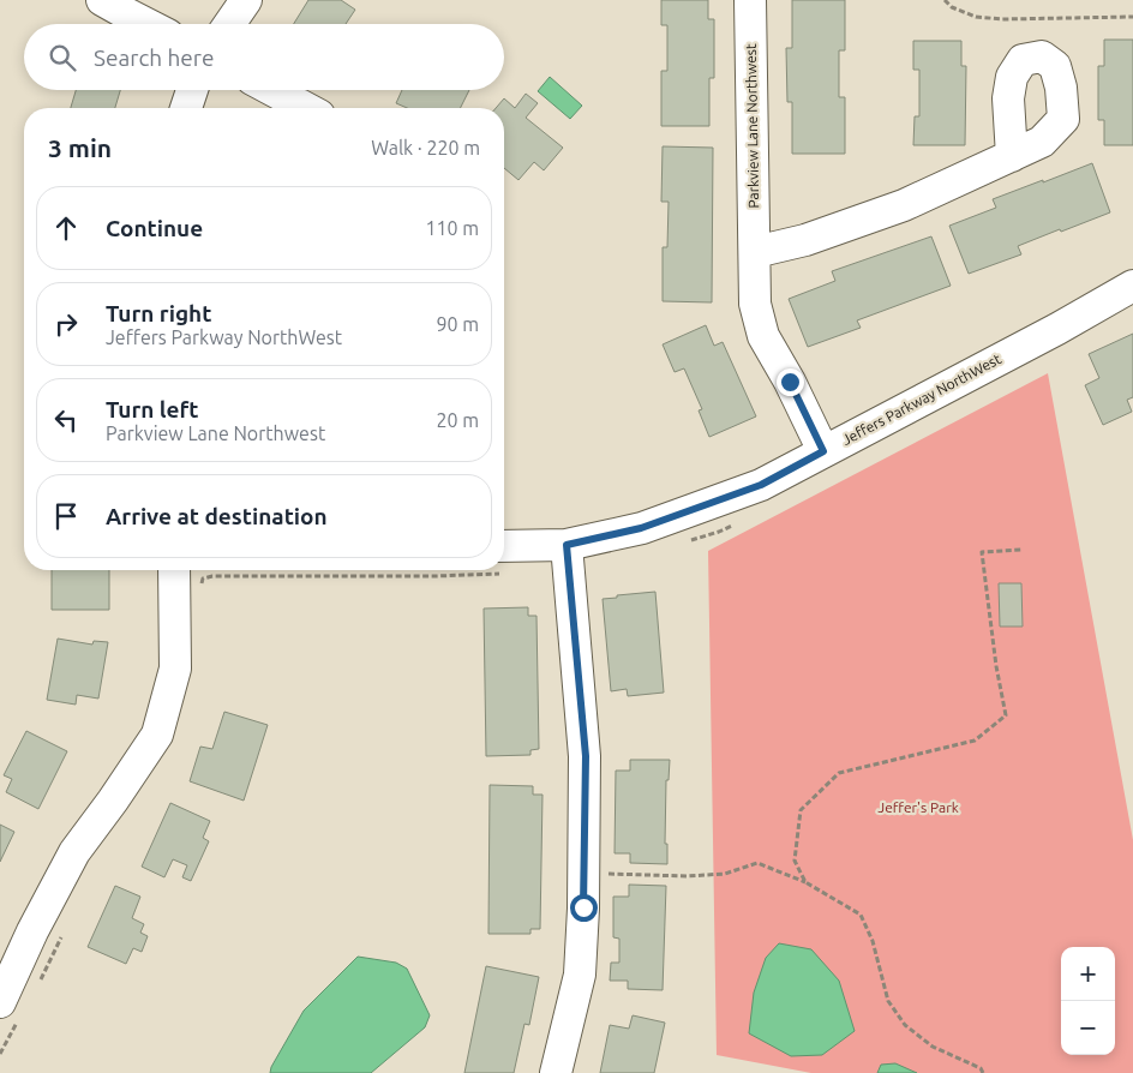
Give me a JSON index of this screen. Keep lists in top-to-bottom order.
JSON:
{
  "streets": {
    "street": ["Parkview Lane Northwest", "Jeffers Parkway NorthWest"]
  },
  "crossings": [
    ["Parkview Lane Northwest", "Jeffers Parkway NorthWest"]
  ],
  "parks": ["Jeffer's Park"],
  "page": {
    "search": "Search here",
    "heading": ["3 min", "Walk · 220 m"],
    "list": [
      ["Continue", "110 m"],
      ["Turn right", "Jeffers Parkway NorthWest", "90 m"],
      ["Turn left", "Parkview Lane Northwest", "20 m"],
      "Arrive at destination"
    ],
    "map_buttons": ["+", "−"]
  }
}
